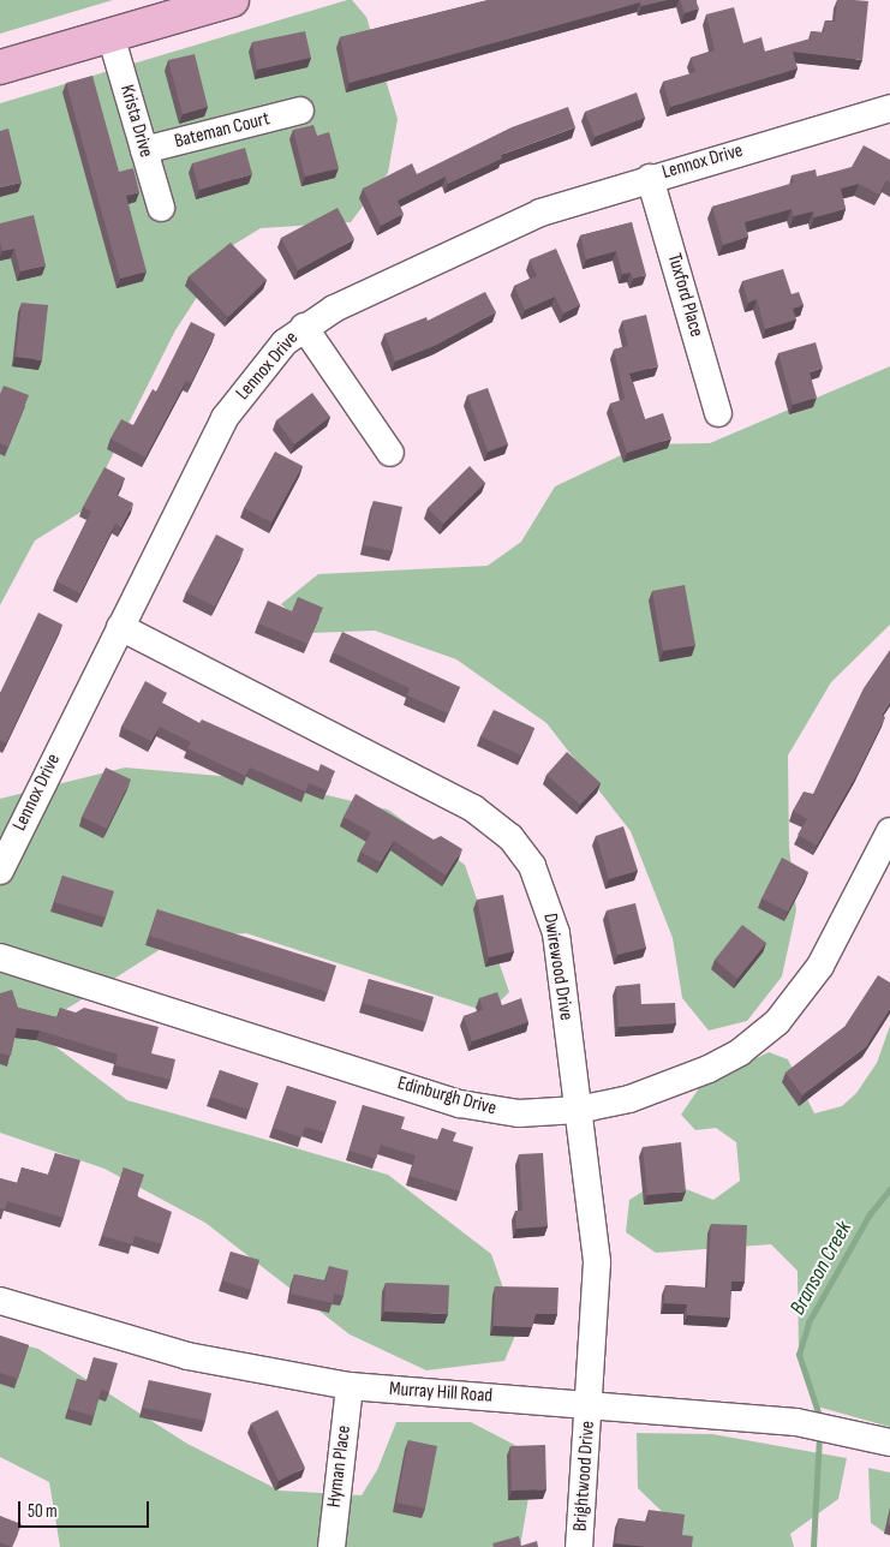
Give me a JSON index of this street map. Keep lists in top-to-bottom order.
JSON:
{
  "streets": {
    "street": [
      "Krista Drive",
      "Bateman Court",
      "Lennox Drive",
      "Tuxford Place",
      "Dwirewood Drive",
      "Edinburgh Drive",
      "Murray Hill Road",
      "Hyman Place",
      "Brightwood Drive"
    ]
  },
  "crossings": [
    ["Krista Drive", "Bateman Court"],
    ["Lennox Drive", "Tuxford Place"],
    ["Lennox Drive", "Dwirewood Drive"],
    ["Dwirewood Drive", "Edinburgh Drive"],
    ["Dwirewood Drive", "Murray Hill Road"],
    ["Dwirewood Drive", "Brightwood Drive"],
    ["Murray Hill Road", "Hyman Place"],
    ["Murray Hill Road", "Brightwood Drive"]
  ],
  "water": ["Branson Creek"],
  "scale_bar": "50 m"
}
